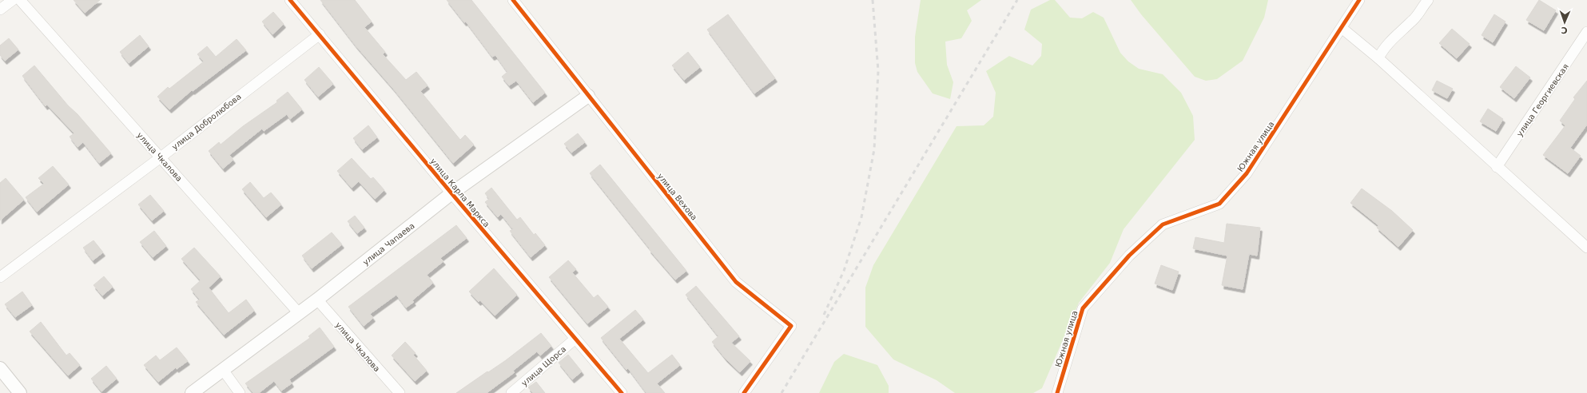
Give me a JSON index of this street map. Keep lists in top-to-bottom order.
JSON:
{
  "streets": {
    "street": [
      "улица Георгиевская",
      "улица Добролюбова",
      "Южная улица",
      "улица Чкалова",
      "улица Карла Маркса",
      "улица Вехова",
      "улица Чапаева",
      "улица Щорса"
    ]
  },
  "crossings": [
    ["улица Добролюбова", "улица Чкалова"],
    ["улица Добролюбова", "улица Карла Маркса"],
    ["улица Чкалова", "улица Чапаева"],
    ["улица Карла Маркса", "улица Чапаева"],
    ["улица Карла Маркса", "улица Щорса"],
    ["улица Вехова", "улица Чапаева"]
  ],
  "north": "bottom"
}
